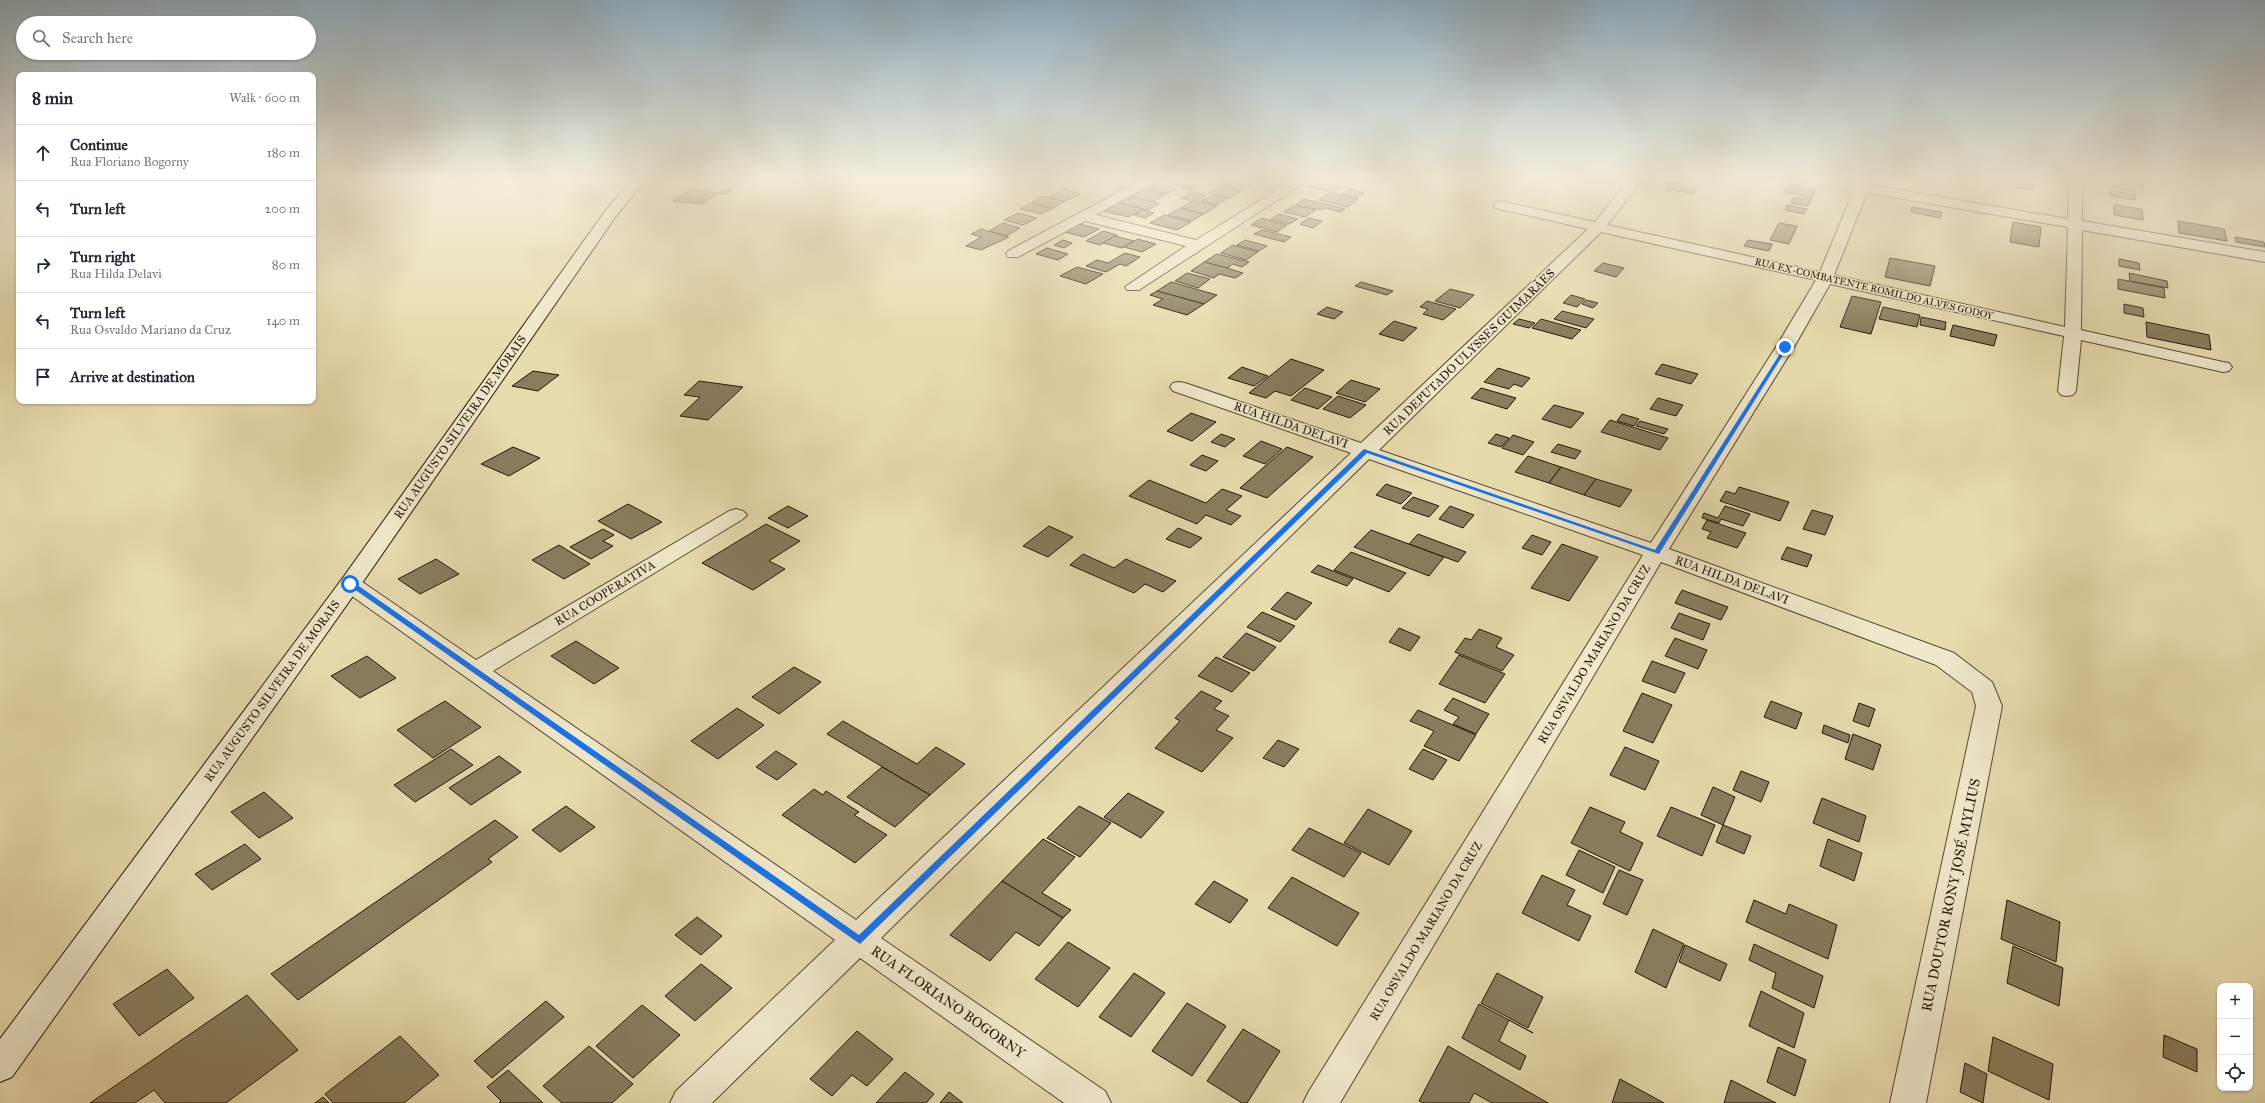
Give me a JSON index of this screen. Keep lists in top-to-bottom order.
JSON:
{
  "streets": {
    "street": [
      "RUA EX-COMBATENTE ROMILDO ALVES GODOY",
      "RUA DEPUTADO ULYSSES GUIMARÃES",
      "RUA HILDA DELAVI",
      "RUA AUGUSTO SILVEIRA DE MORAIS",
      "RUA COOPERATIVA",
      "RUA OSVALDO MARIANO DA CRUZ",
      "RUA DOUTOR RONY JOSÉ MYLIUS",
      "RUA FLORIANO BOGORNY"
    ]
  },
  "crossings": [
    ["RUA EX-COMBATENTE ROMILDO ALVES GODOY", "RUA OSVALDO MARIANO DA CRUZ"],
    ["RUA DEPUTADO ULYSSES GUIMARÃES", "RUA HILDA DELAVI"],
    ["RUA DEPUTADO ULYSSES GUIMARÃES", "RUA FLORIANO BOGORNY"],
    ["RUA HILDA DELAVI", "RUA OSVALDO MARIANO DA CRUZ"],
    ["RUA HILDA DELAVI", "RUA DOUTOR RONY JOSÉ MYLIUS"],
    ["RUA AUGUSTO SILVEIRA DE MORAIS", "RUA FLORIANO BOGORNY"],
    ["RUA COOPERATIVA", "RUA FLORIANO BOGORNY"]
  ],
  "page": {
    "search": "Search here",
    "heading": ["8 min", "Walk · 600 m"],
    "list": [
      ["Continue", "Rua Floriano Bogorny", "180 m"],
      ["Turn left", "200 m"],
      ["Turn right", "Rua Hilda Delavi", "80 m"],
      ["Turn left", "Rua Osvaldo Mariano da Cruz", "140 m"],
      "Arrive at destination"
    ],
    "map_buttons": ["+", "−"]
  }
}
